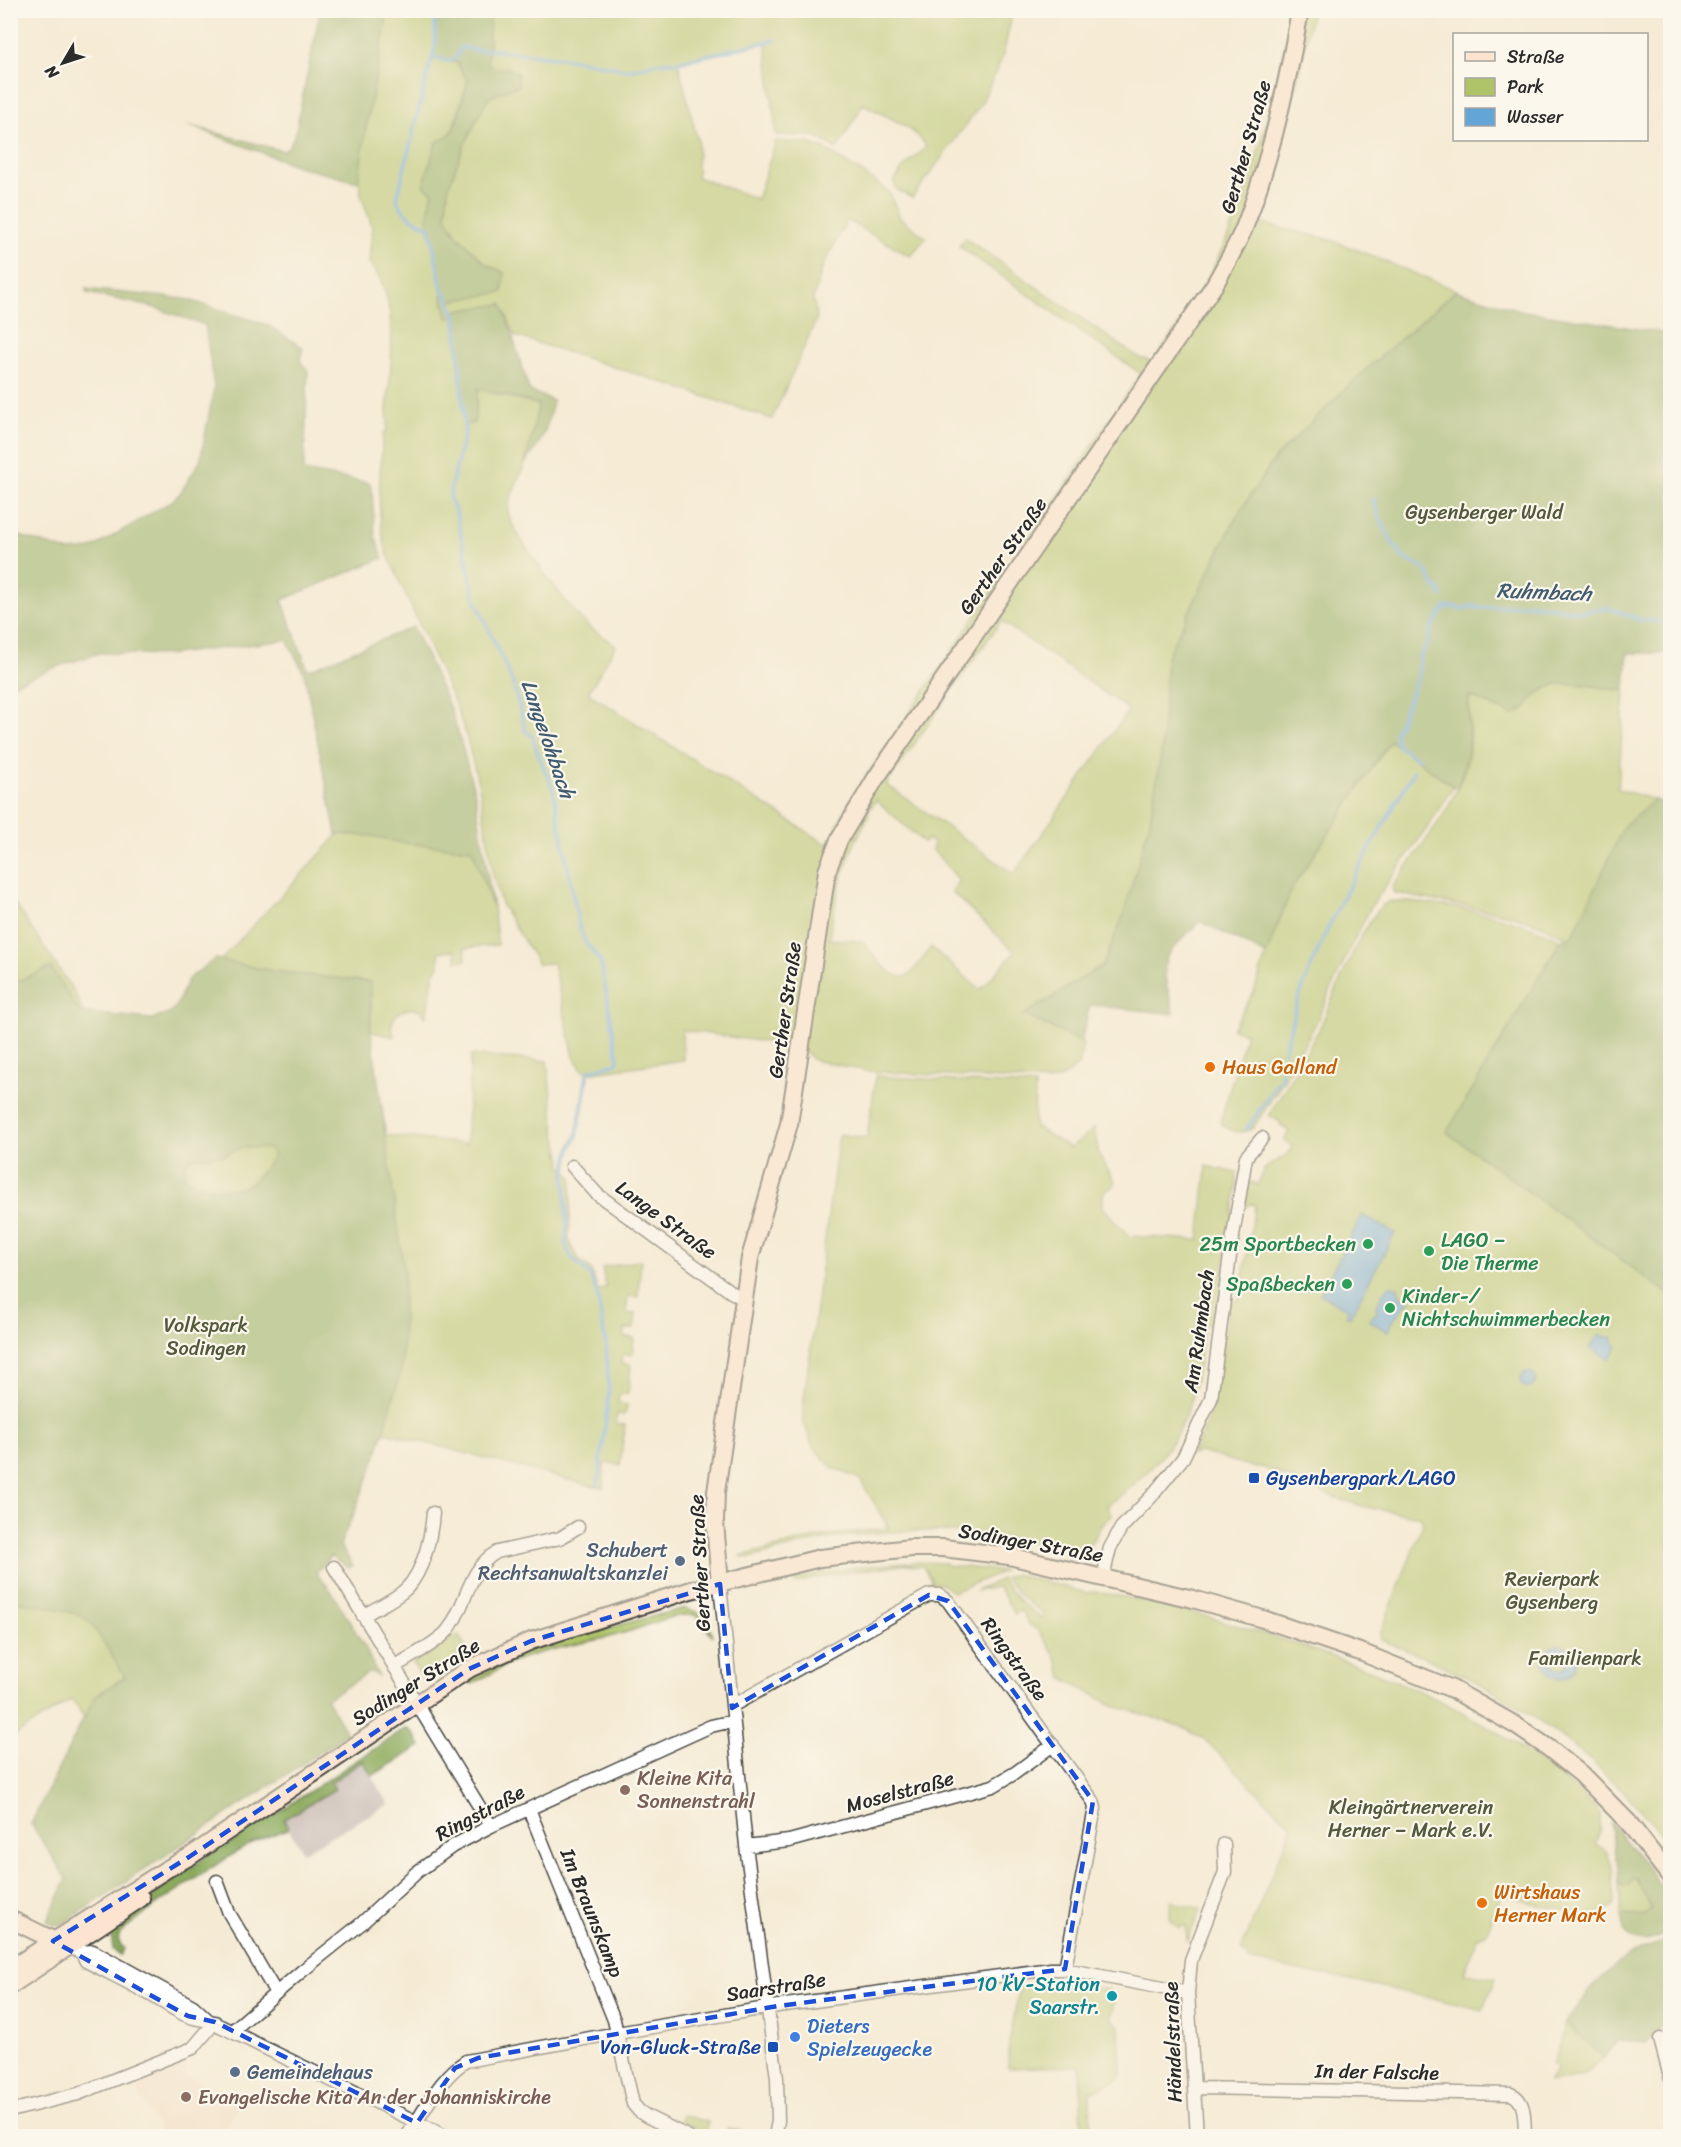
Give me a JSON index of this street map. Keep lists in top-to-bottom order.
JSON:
{
  "streets": {
    "main road": ["Gerther Straße", "Sodinger Straße"],
    "street": [
      "Lange Straße",
      "Am Ruhmbach",
      "Ringstraße",
      "Moselstraße",
      "Im Braunskamp",
      "Saarstraße",
      "Händelstraße",
      "In der Falsche"
    ]
  },
  "crossings": [
    ["Gerther Straße", "Lange Straße"],
    ["Gerther Straße", "Sodinger Straße"],
    ["Gerther Straße", "Ringstraße"],
    ["Gerther Straße", "Moselstraße"],
    ["Gerther Straße", "Saarstraße"],
    ["Am Ruhmbach", "Sodinger Straße"],
    ["Ringstraße", "Moselstraße"],
    ["Ringstraße", "Im Braunskamp"],
    ["Ringstraße", "Saarstraße"],
    ["Im Braunskamp", "Saarstraße"],
    ["Saarstraße", "Händelstraße"],
    ["Händelstraße", "In der Falsche"]
  ],
  "water": ["Ruhmbach", "Langelohbach"],
  "parks": [
    "Gysenberger Wald",
    "Volkspark Sodingen",
    "Revierpark Gysenberg",
    "Familienpark",
    "Kleingärtnerverein Herner – Mark e.V."
  ],
  "places": {
    "other": [
      "Haus Galland",
      "25m Sportbecken",
      "LAGO – Die Therme",
      "Spaßbecken",
      "Kinder-/ Nichtschwimmerbecken",
      "Schubert Rechtsanwaltskanzlei",
      "Kleine Kita Sonnenstrahl",
      "Wirtshaus Herner Mark",
      "10 kV-Station Saarstr.",
      "Dieters Spielzeugecke",
      "Gemeindehaus",
      "Evangelische Kita An der Johanniskirche"
    ],
    "transit": ["Gysenbergpark/LAGO", "Von-Gluck-Straße"]
  },
  "legend": ["Straße", "Park", "Wasser"],
  "north": "bottom left"
}
